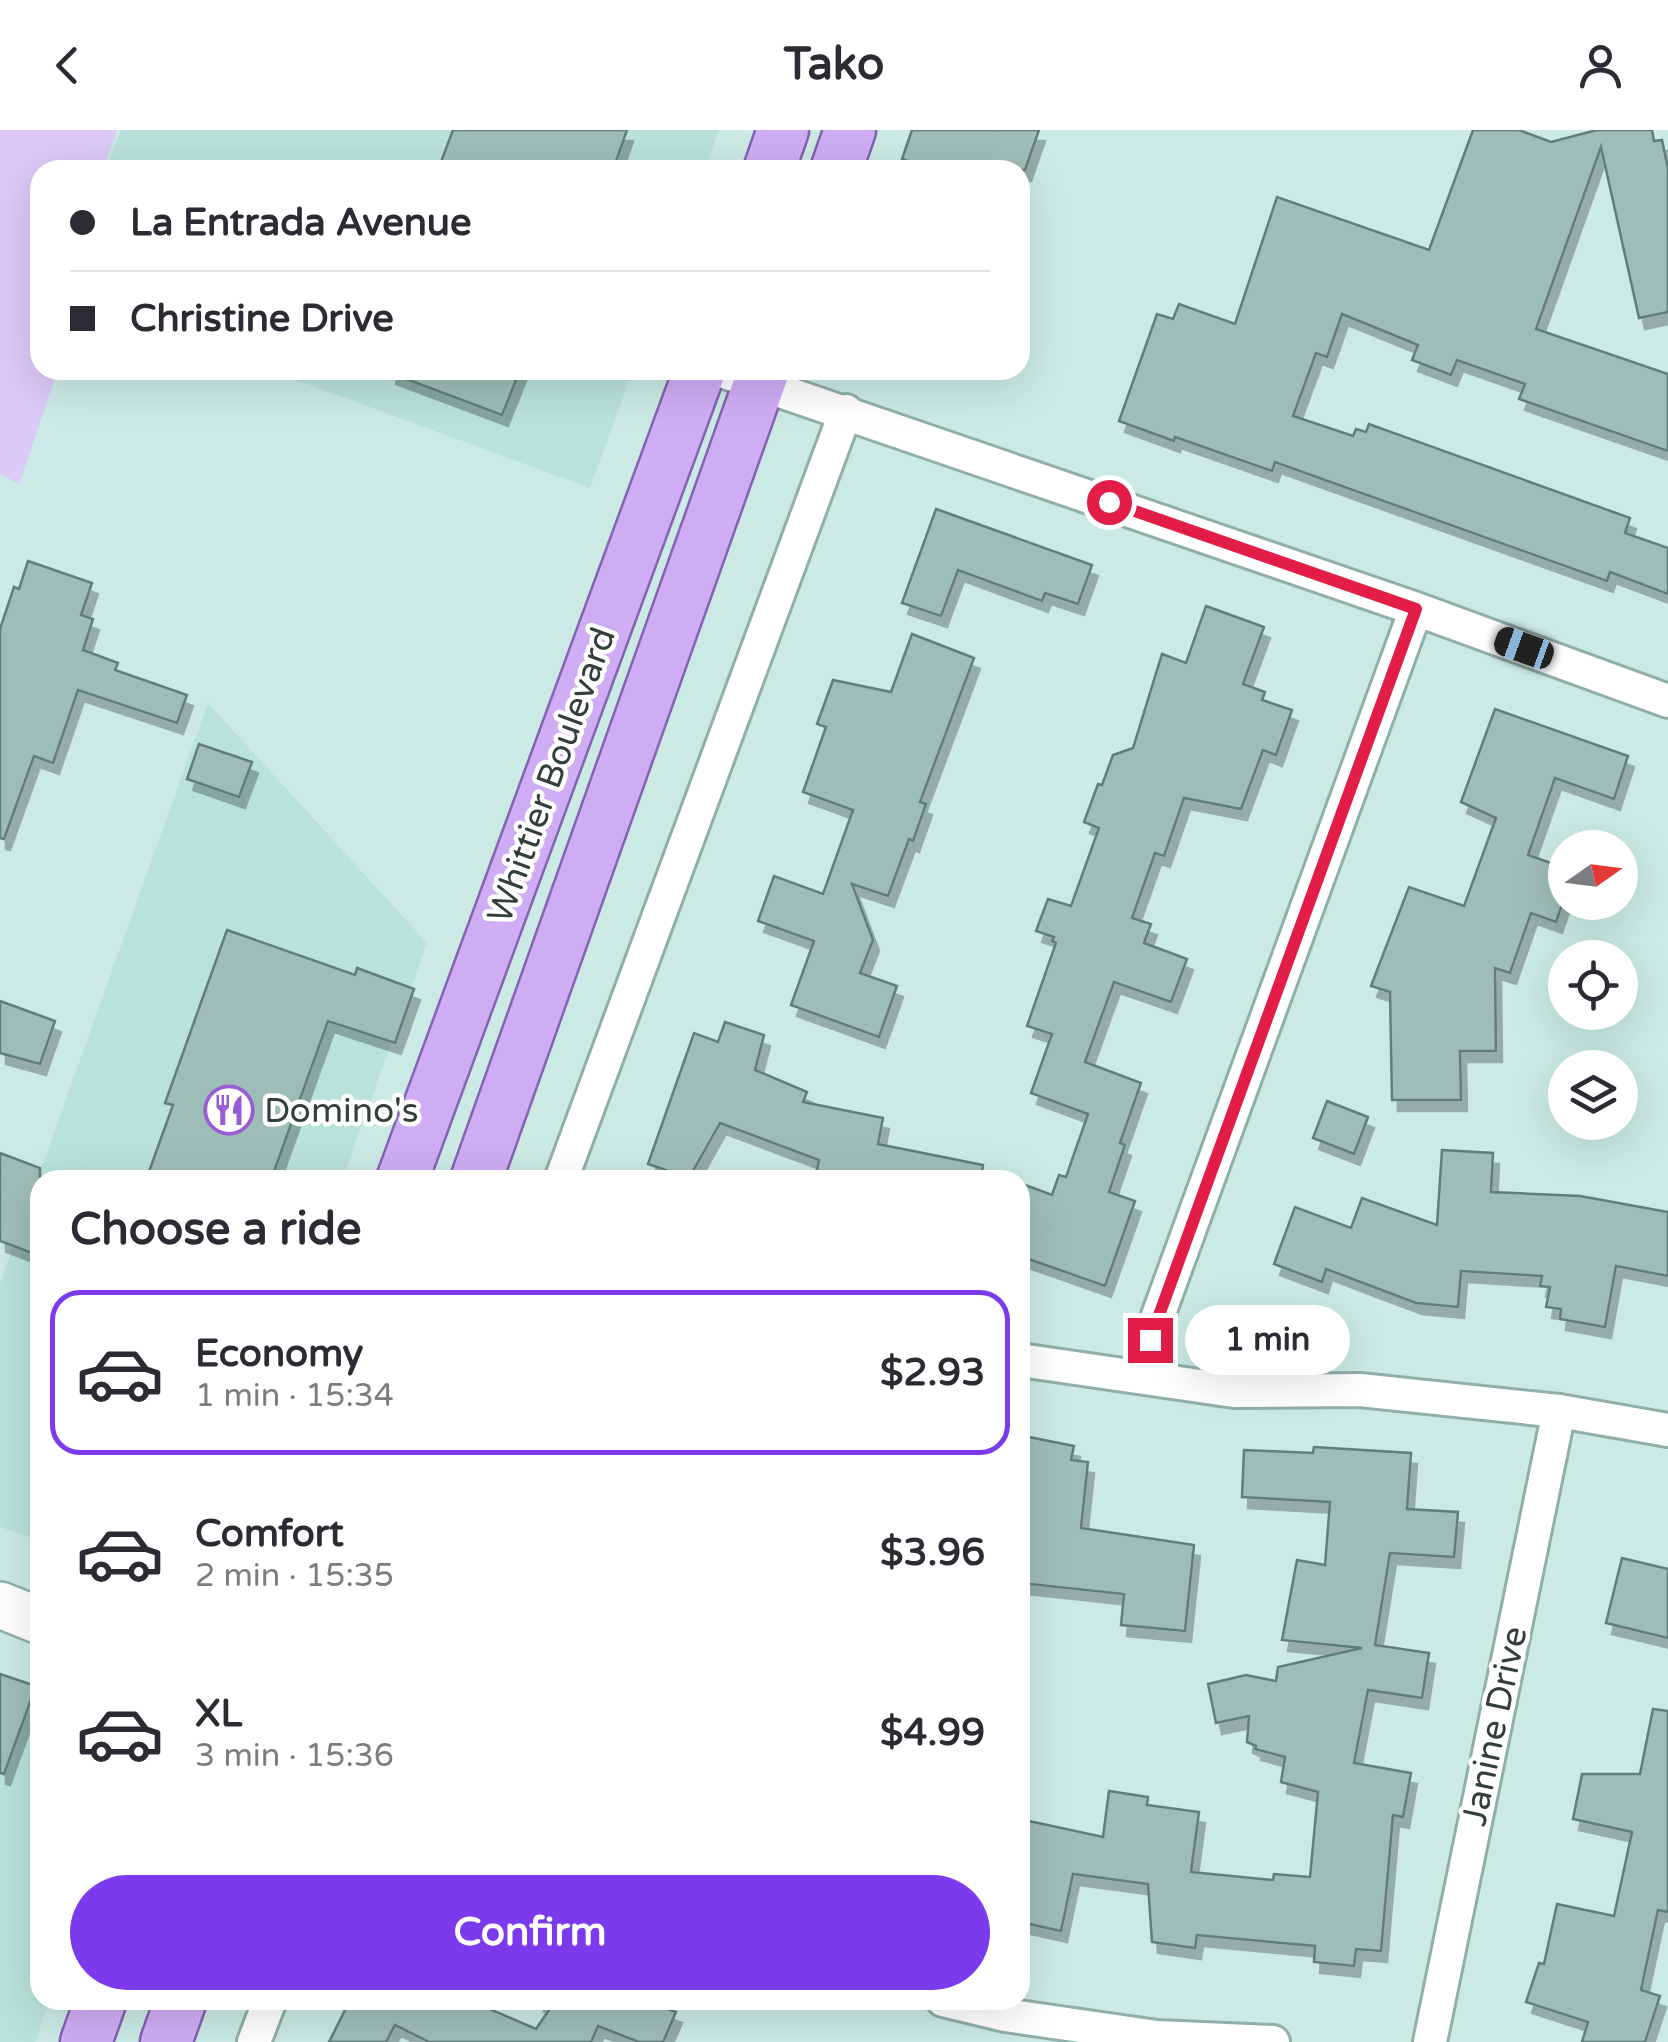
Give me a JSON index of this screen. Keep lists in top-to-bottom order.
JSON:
{
  "streets": {
    "main road": ["Whittier Boulevard"],
    "street": ["Janine Drive"]
  },
  "places": {
    "restaurant": ["Domino's"]
  },
  "north": "right",
  "page": {
    "header": "Tako",
    "banner": ["La Entrada Avenue", "Christine Drive"],
    "heading": "Choose a ride",
    "list": [
      {
        "name": "Economy",
        "note": "1 min · 15:34",
        "value": "$2.93"
      },
      {
        "name": "Comfort",
        "note": "2 min · 15:35",
        "value": "$3.96"
      },
      {
        "name": "XL",
        "note": "3 min · 15:36",
        "value": "$4.99"
      }
    ],
    "bubble": "1 min",
    "buttons": "Confirm"
  }
}
